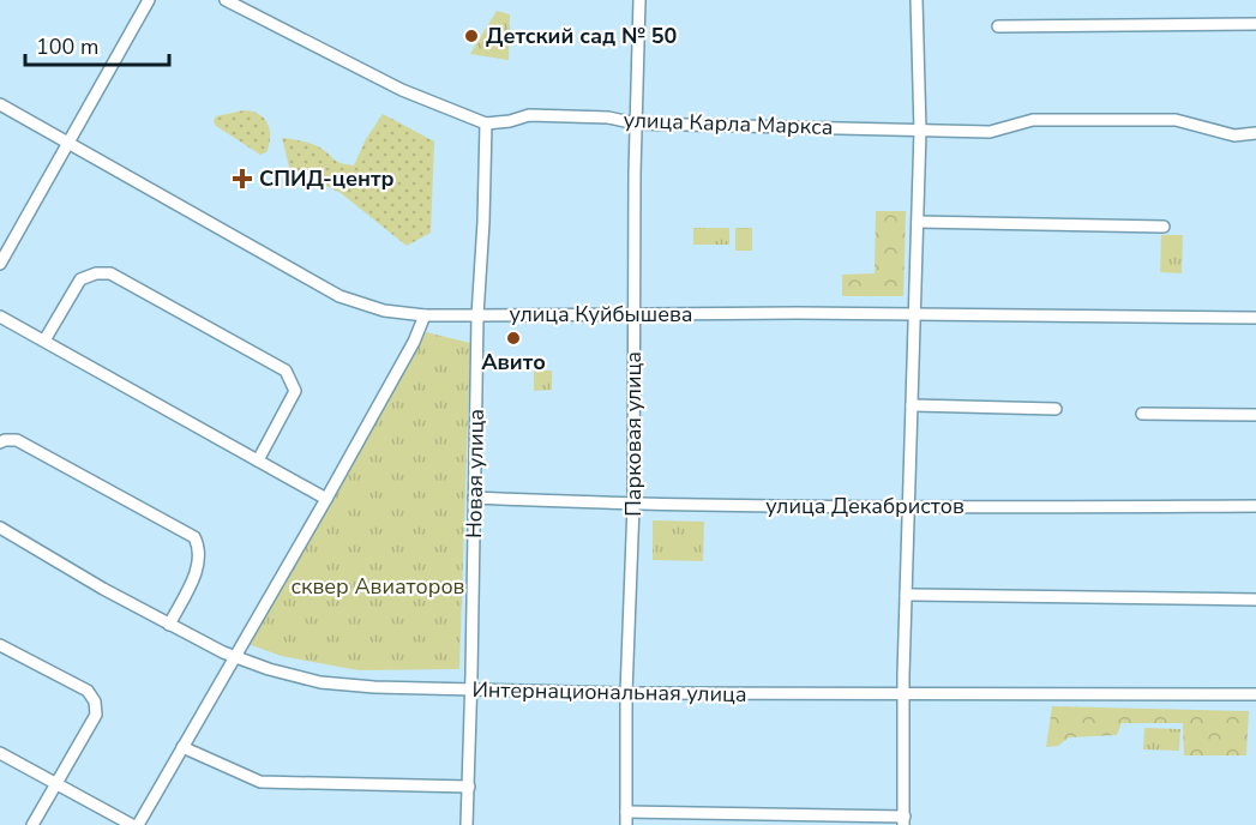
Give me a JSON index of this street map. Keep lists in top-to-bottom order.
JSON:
{
  "streets": {
    "street": [
      "улица Карла Маркса",
      "улица Куйбышева",
      "Парковая улица",
      "Новая улица",
      "улица Декабристов",
      "Интернациональная улица"
    ]
  },
  "crossings": [
    ["улица Карла Маркса", "Парковая улица"],
    ["улица Карла Маркса", "Новая улица"],
    ["улица Куйбышева", "Парковая улица"],
    ["улица Куйбышева", "Новая улица"],
    ["Парковая улица", "улица Декабристов"],
    ["Парковая улица", "Интернациональная улица"],
    ["Новая улица", "улица Декабристов"],
    ["Новая улица", "Интернациональная улица"]
  ],
  "parks": ["сквер Авиаторов"],
  "places": {
    "other": ["Детский сад № 50", "Авито"],
    "health": ["СПИД-центр"]
  },
  "scale_bar": "100 m"
}
